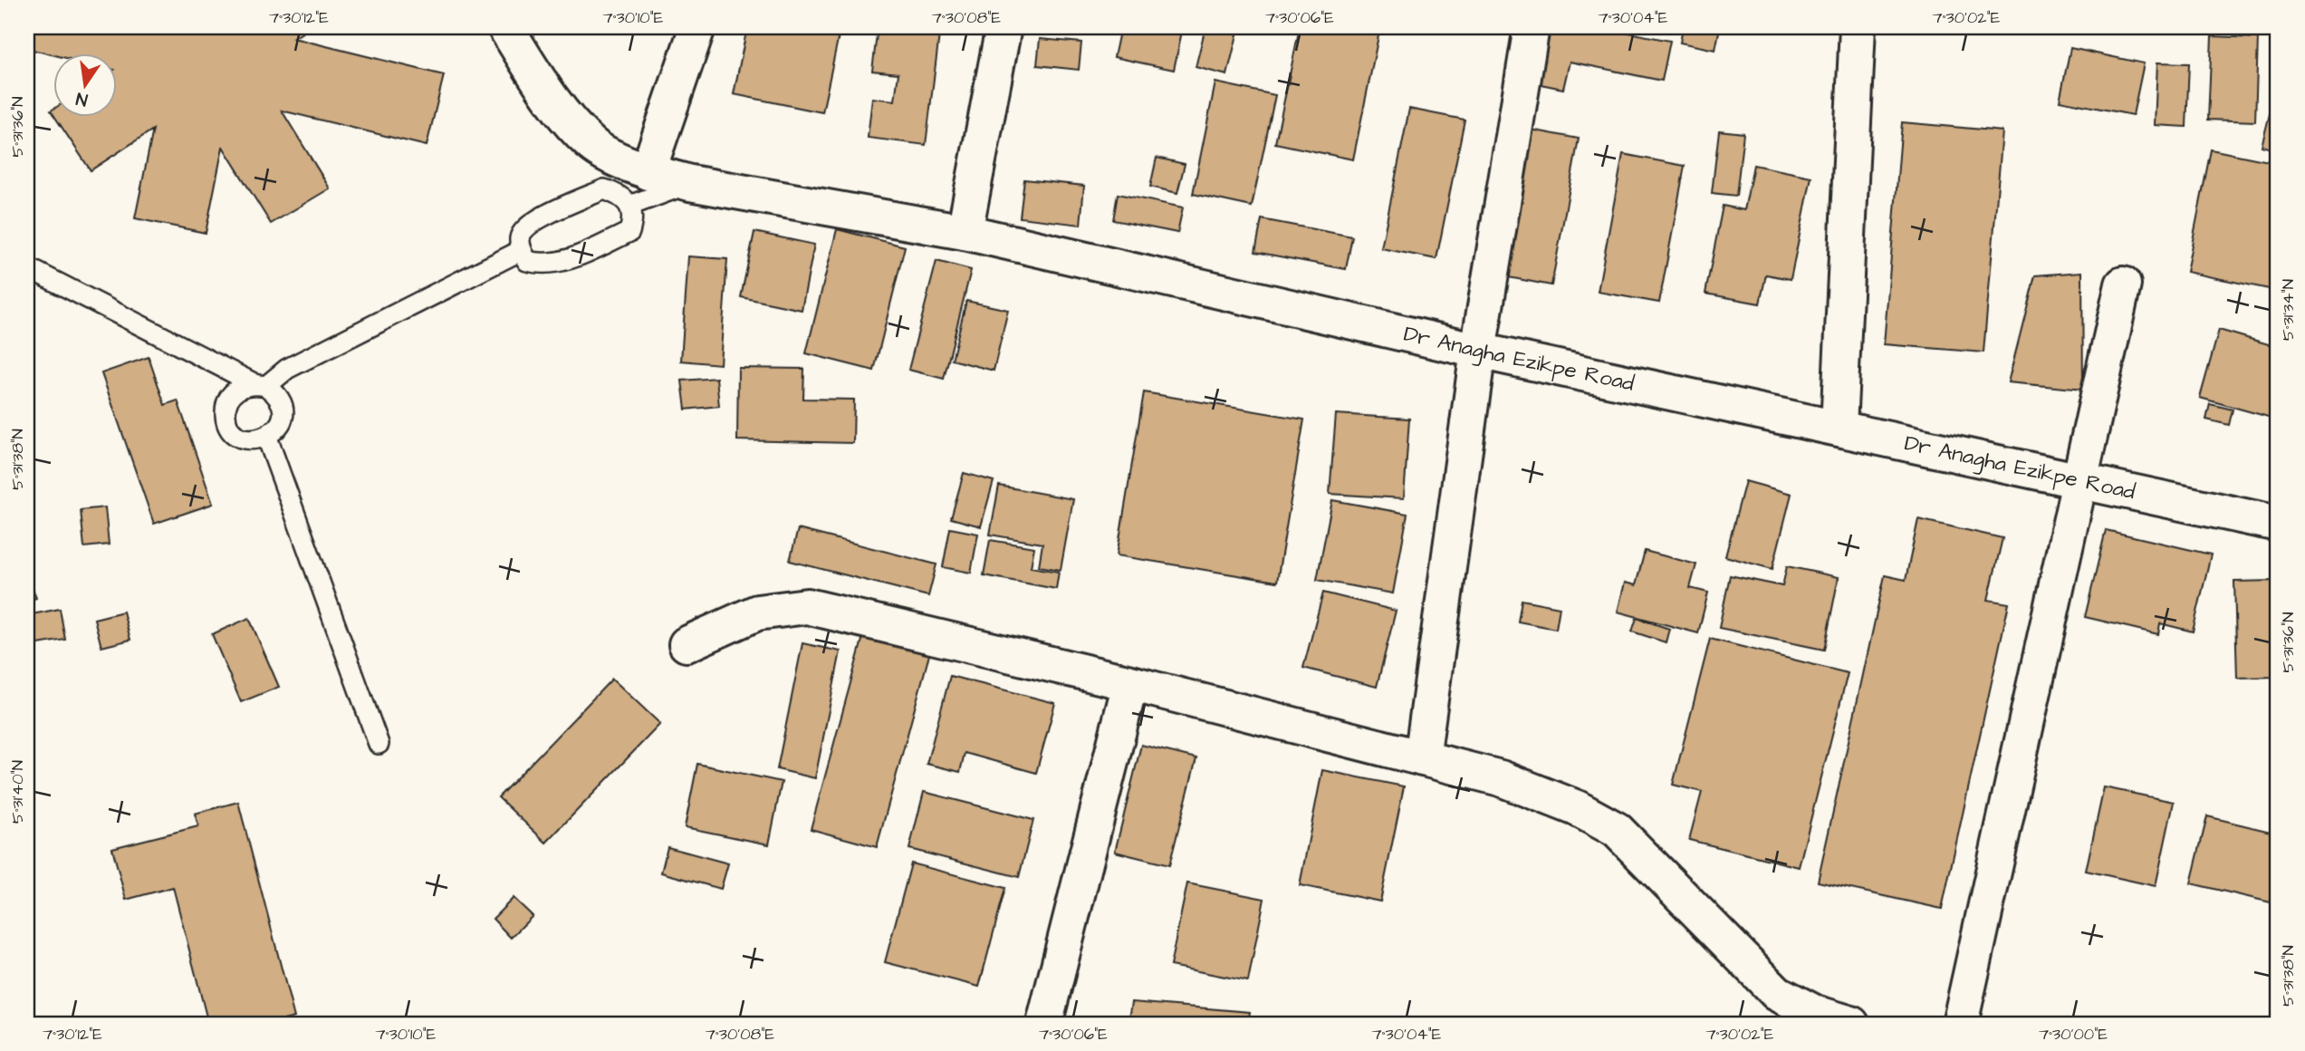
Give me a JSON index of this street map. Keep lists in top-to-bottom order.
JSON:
{
  "streets": {
    "street": ["Dr Anagha Ezikpe Road"]
  },
  "north": "bottom",
  "coordinates": [
    "7°30'12\"E",
    "7°30'10\"E",
    "7°30'08\"E",
    "7°30'06\"E",
    "7°30'04\"E",
    "7°30'02\"E",
    "5°31'36\"N",
    "5°31'34\"N",
    "5°31'38\"N",
    "5°31'40\"N",
    "7°30'00\"E"
  ]
}
